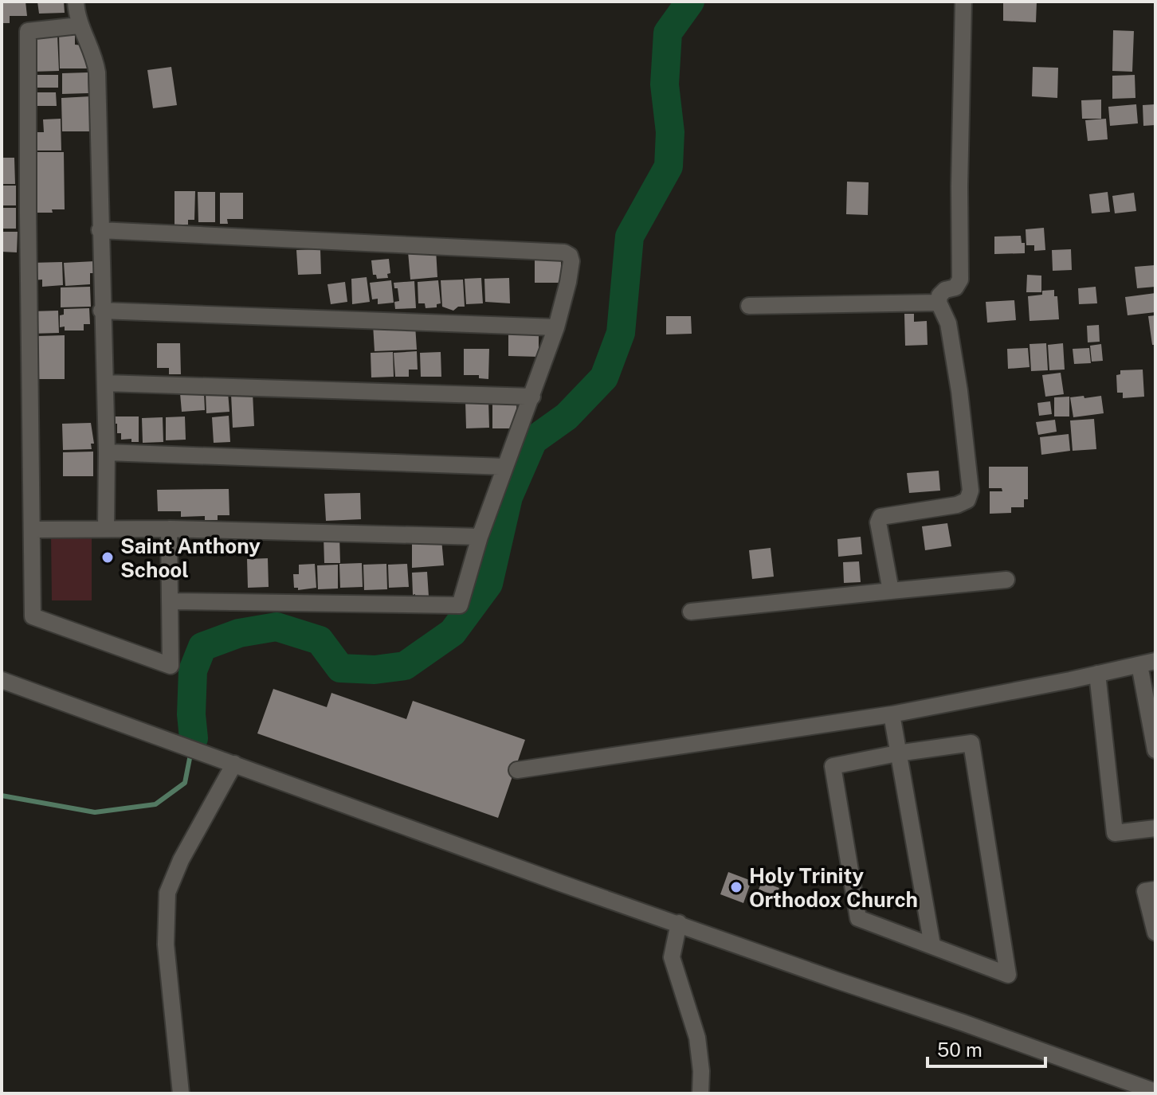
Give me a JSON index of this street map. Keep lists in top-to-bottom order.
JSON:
{
  "places": ["Saint Anthony School", "Holy Trinity Orthodox Church"],
  "scale_bar": "50 m"
}
